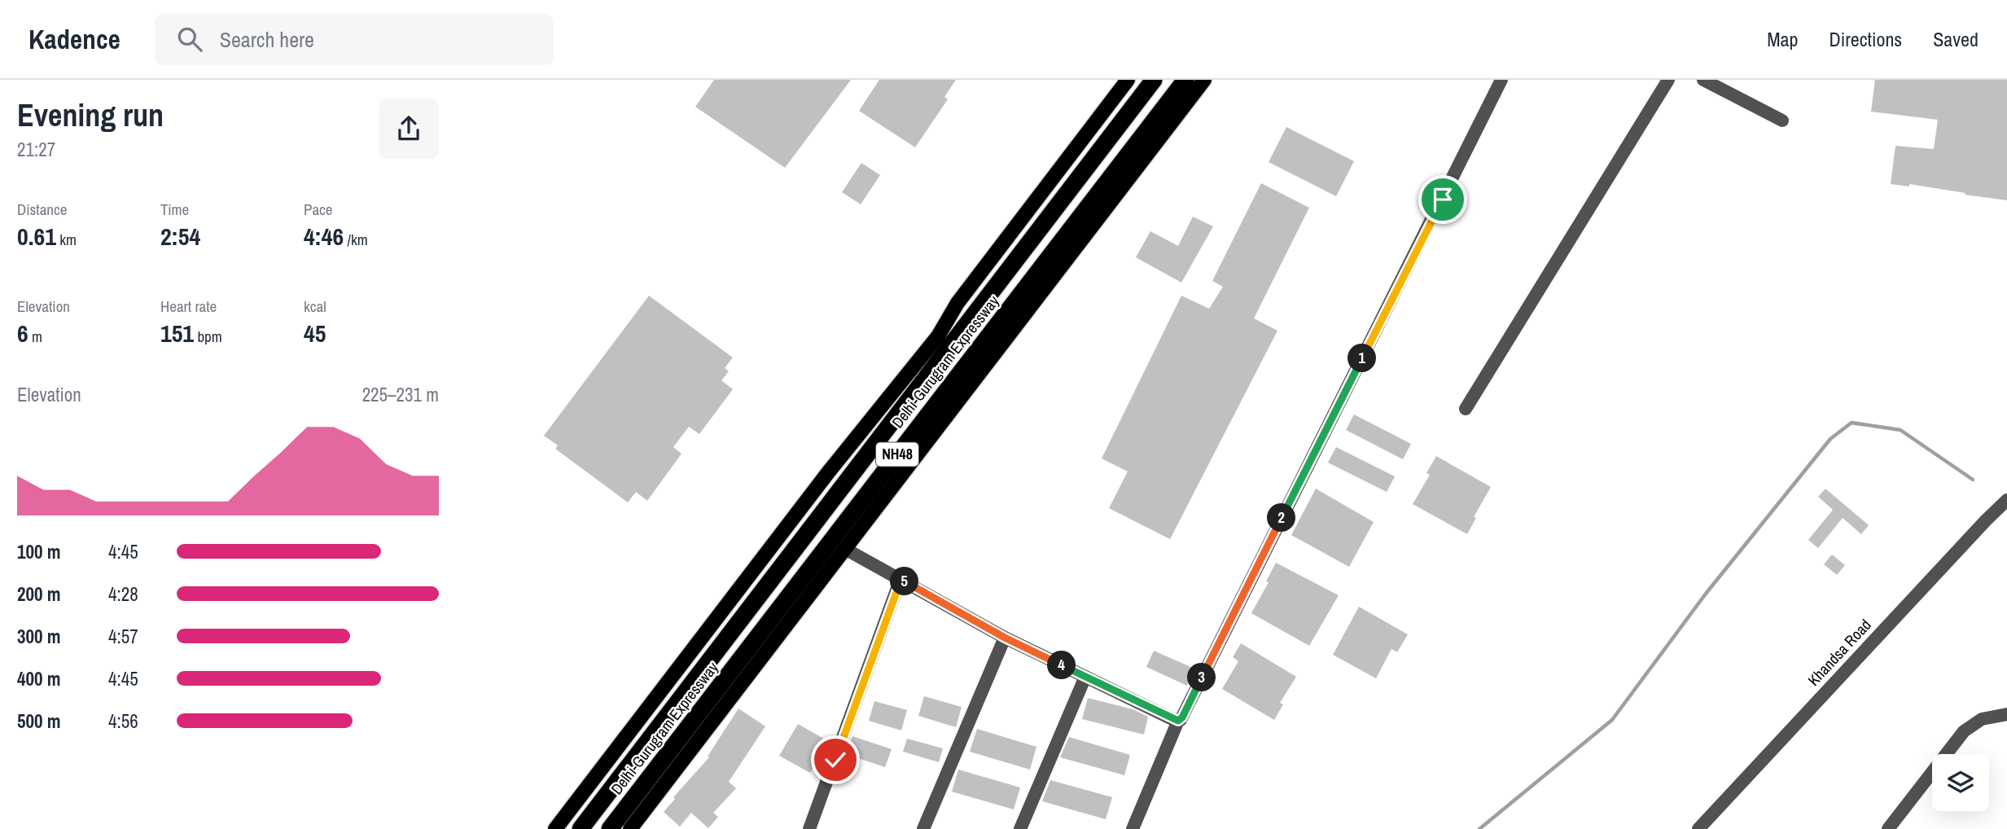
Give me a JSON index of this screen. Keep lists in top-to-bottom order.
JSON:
{
  "streets": {
    "highway": ["Delhi-Gurugram Expressway", "NH48"],
    "street": ["Khandsa Road"]
  },
  "page": {
    "header": "Kadence",
    "search": "Search here",
    "nav": ["Map", "Directions", "Saved"],
    "heading": ["Evening run", "21:27"],
    "stats": [
      ["Distance", "0.61 km"],
      ["Time", "2:54"],
      ["Pace", "4:46 /km"],
      ["Elevation", "6 m"],
      ["Heart rate", "151 bpm"],
      ["kcal", "45"]
    ],
    "pins": [
      "1",
      "2",
      "5",
      "4",
      "3"
    ],
    "chart": ["Elevation", "225–231 m"],
    "list": [
      {
        "name": "100 m",
        "note": "4:45"
      },
      {
        "name": "200 m",
        "note": "4:28"
      },
      {
        "name": "300 m",
        "note": "4:57"
      },
      {
        "name": "400 m",
        "note": "4:45"
      },
      {
        "name": "500 m",
        "note": "4:56"
      }
    ]
  }
}
